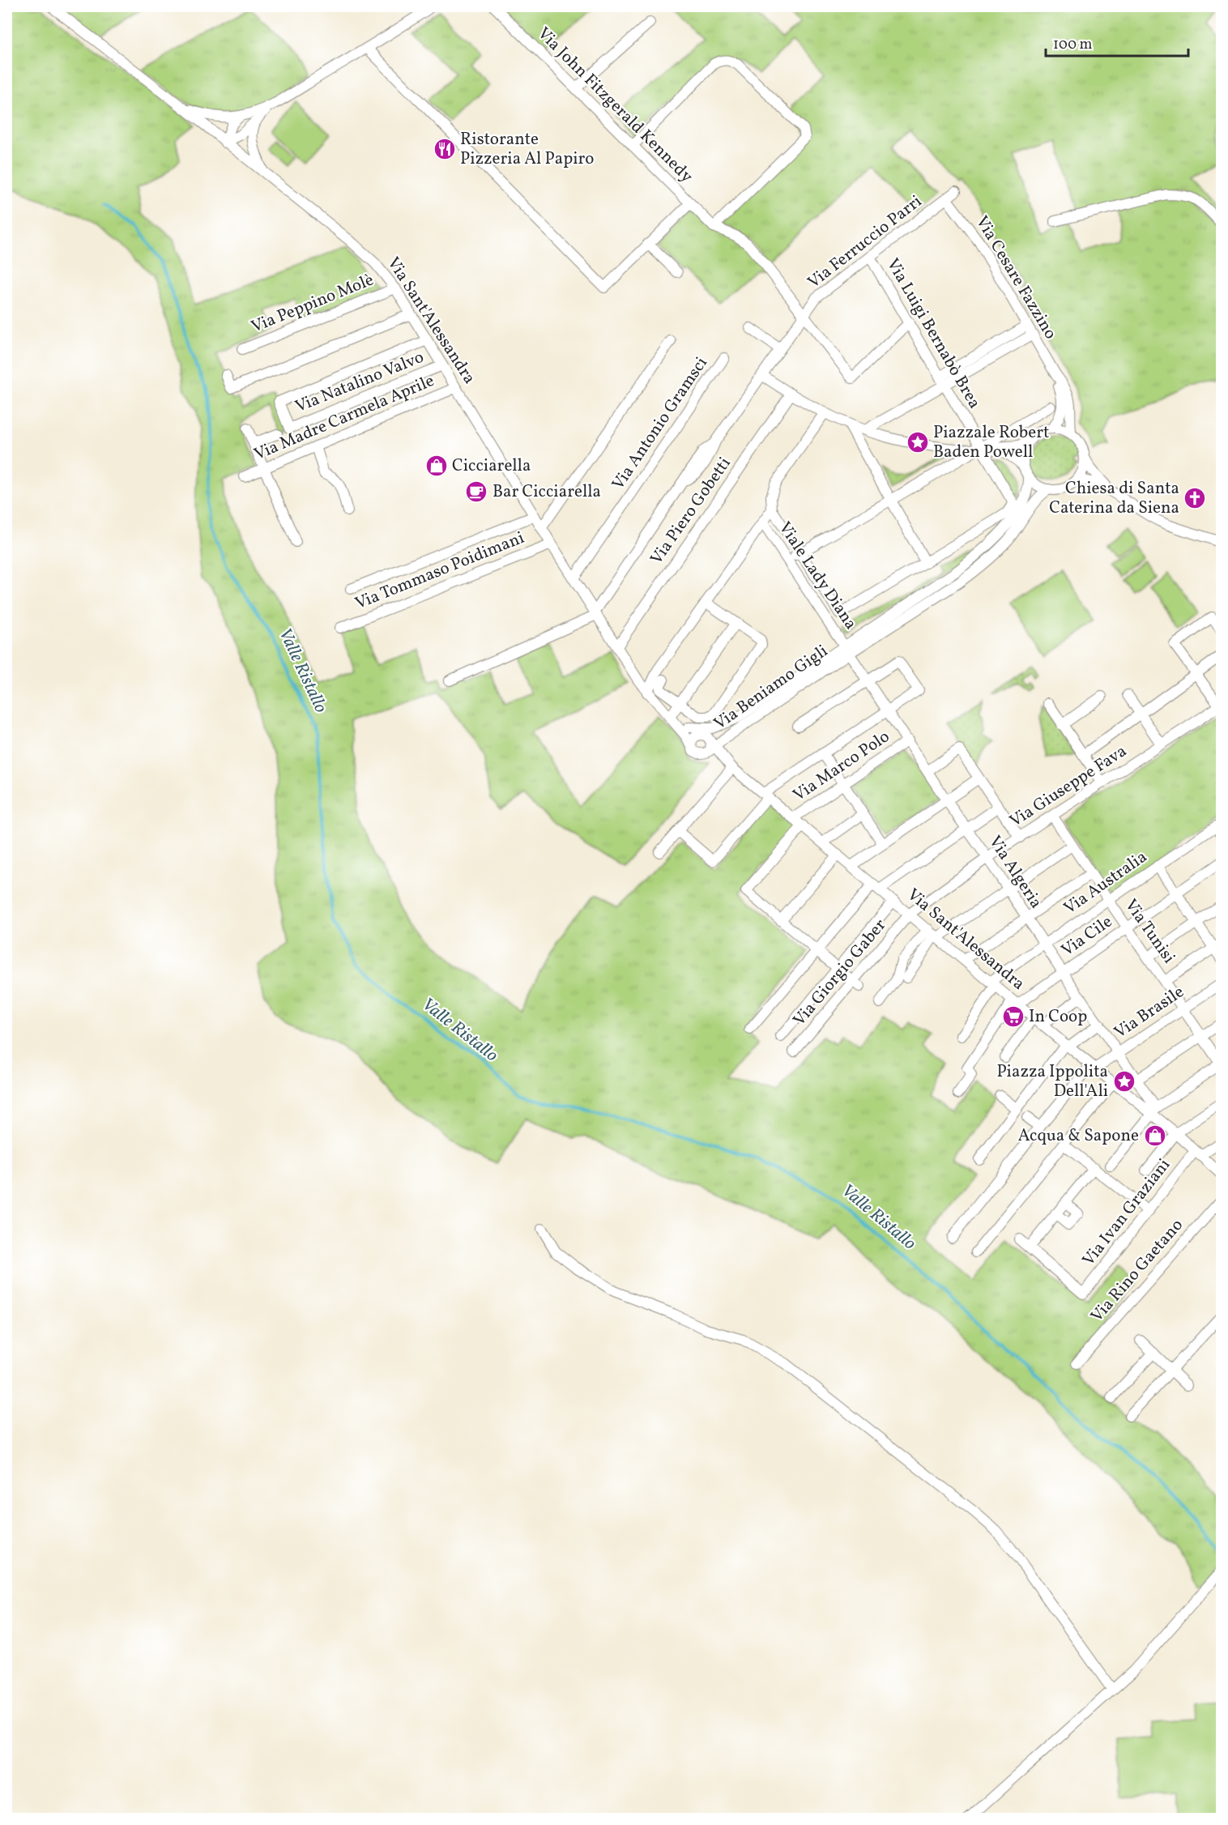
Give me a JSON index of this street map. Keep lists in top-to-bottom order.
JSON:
{
  "streets": {
    "street": [
      "Via John Fitzgerald Kennedy",
      "Via Ferruccio Parri",
      "Via Cesare Fazzino",
      "Via Peppino Molè",
      "Via Sant'Alessandra",
      "Via Luigi Bernabò Brea",
      "Via Natalino Valvo",
      "Via Madre Carmela Aprile",
      "Via Antonio Gramsci",
      "Via Piero Gobetti",
      "Via Tommaso Poidimani",
      "Viale Lady Diana",
      "Via Beniamo Gigli",
      "Via Marco Polo",
      "Via Giuseppe Fava",
      "Via Algeria",
      "Via Australia",
      "Via Tunisi",
      "Via Cile",
      "Via Giorgio Gaber",
      "Via Brasile",
      "Via Ivan Graziani",
      "Via Rino Gaetano"
    ]
  },
  "crossings": [
    ["Via Ferruccio Parri", "Via Cesare Fazzino"],
    ["Via Ferruccio Parri", "Via Sant'Alessandra"],
    ["Via Ferruccio Parri", "Via Luigi Bernabò Brea"],
    ["Via Peppino Molè", "Via Sant'Alessandra"],
    ["Via Sant'Alessandra", "Via Natalino Valvo"],
    ["Via Sant'Alessandra", "Via Madre Carmela Aprile"],
    ["Via Sant'Alessandra", "Via Antonio Gramsci"],
    ["Via Sant'Alessandra", "Via Piero Gobetti"],
    ["Via Sant'Alessandra", "Via Tommaso Poidimani"],
    ["Via Sant'Alessandra", "Via Marco Polo"],
    ["Via Sant'Alessandra", "Via Giuseppe Fava"],
    ["Via Sant'Alessandra", "Via Algeria"],
    ["Via Sant'Alessandra", "Via Australia"],
    ["Via Sant'Alessandra", "Via Cile"],
    ["Via Sant'Alessandra", "Via Giorgio Gaber"],
    ["Via Sant'Alessandra", "Via Brasile"],
    ["Via Sant'Alessandra", "Via Ivan Graziani"],
    ["Viale Lady Diana", "Via Beniamo Gigli"],
    ["Viale Lady Diana", "Via Algeria"],
    ["Via Beniamo Gigli", "Via Algeria"],
    ["Via Marco Polo", "Via Algeria"],
    ["Via Giuseppe Fava", "Via Algeria"],
    ["Via Giuseppe Fava", "Via Tunisi"],
    ["Via Giuseppe Fava", "Via Giorgio Gaber"],
    ["Via Algeria", "Via Australia"],
    ["Via Algeria", "Via Cile"],
    ["Via Algeria", "Via Brasile"],
    ["Via Australia", "Via Tunisi"],
    ["Via Tunisi", "Via Cile"],
    ["Via Tunisi", "Via Brasile"]
  ],
  "water": ["Valle Ristallo"],
  "places": {
    "restaurant": ["Ristorante Pizzeria Al Papiro"],
    "place": ["Piazzale Robert Baden Powell", "Piazza Ippolita Dell'Ali"],
    "shop": ["Cicciarella", "Acqua & Sapone"],
    "cafe": ["Bar Cicciarella"],
    "church": ["Chiesa di Santa Caterina da Siena"],
    "supermarket": ["In Coop"]
  },
  "scale_bar": "100 m"
}
